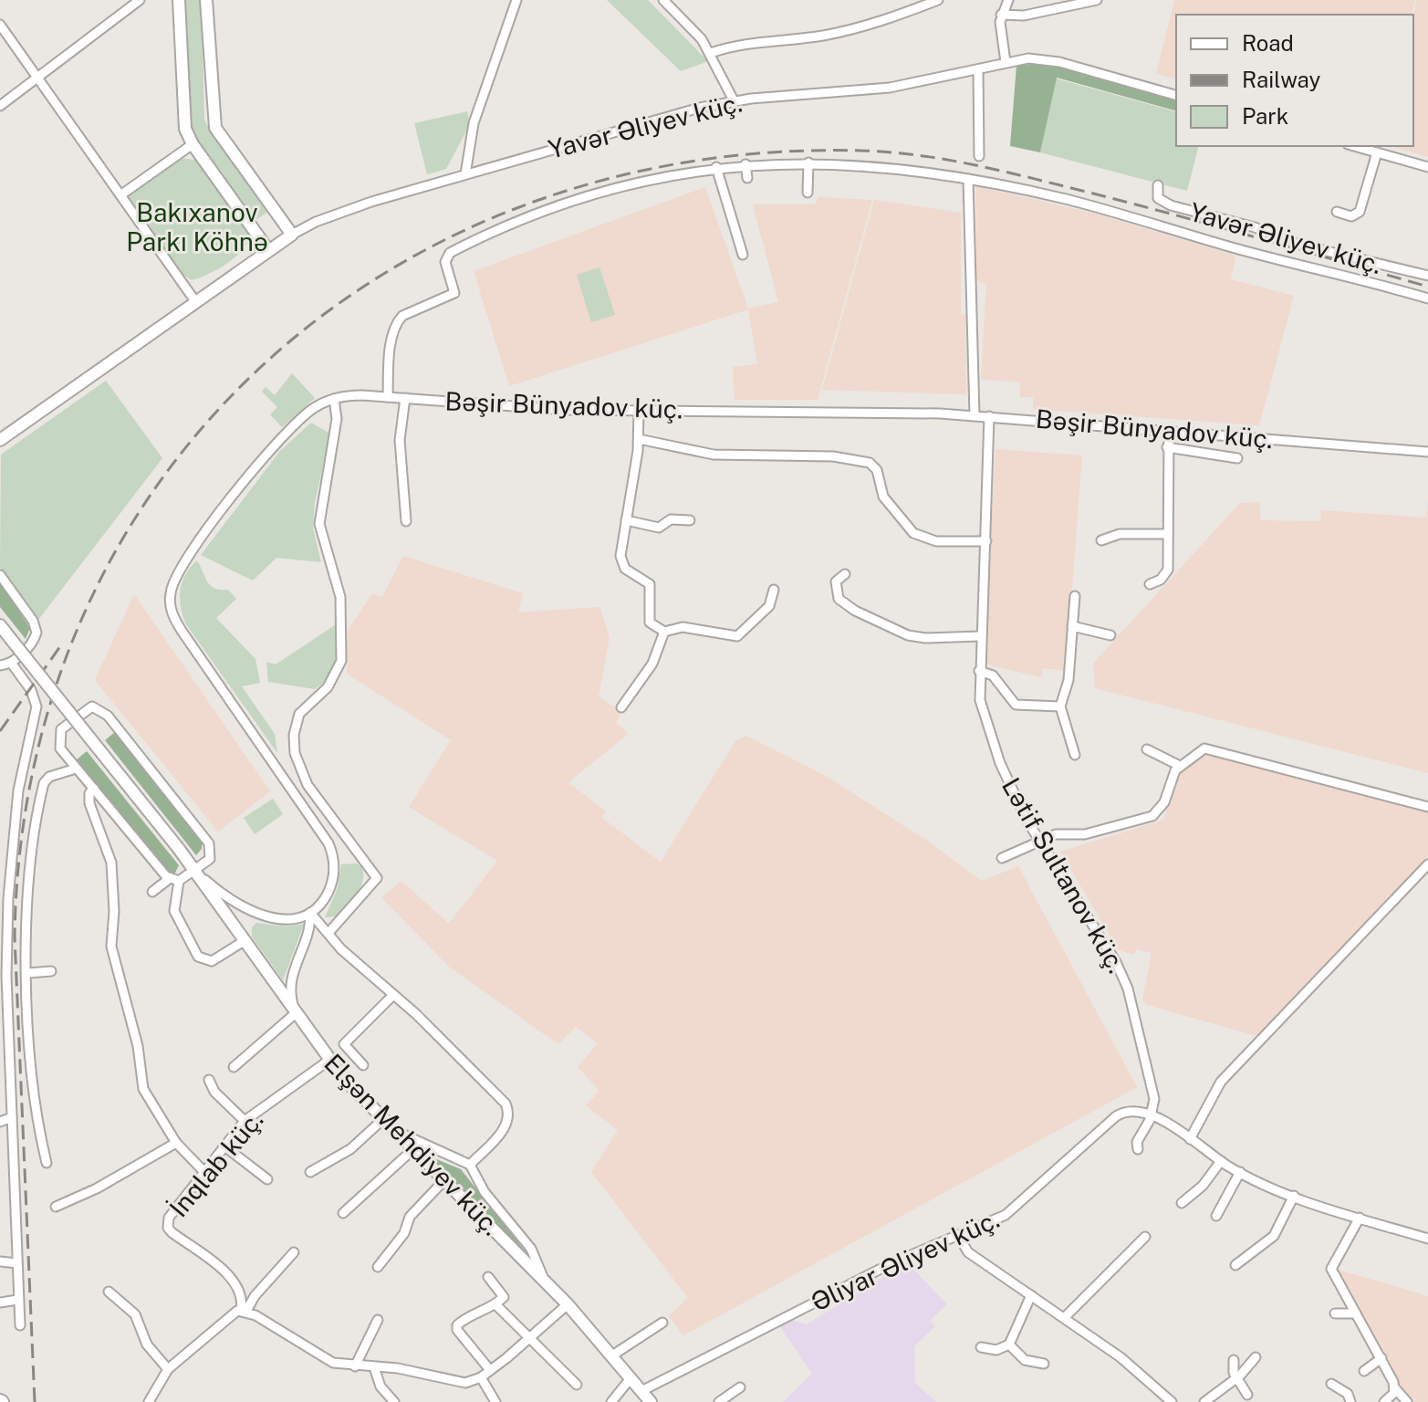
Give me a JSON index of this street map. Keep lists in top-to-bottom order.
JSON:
{
  "streets": {
    "main road": ["Elşən Mehdiyev küç."],
    "street": [
      "Yavər Əliyev küç.",
      "Bəşir Bünyadov küç.",
      "Lətif Sultanov küç.",
      "İnqlab küç.",
      "Əliyar Əliyev küç."
    ]
  },
  "crossings": [
    ["Bəşir Bünyadov küç.", "Lətif Sultanov küç."],
    ["Lətif Sultanov küç.", "Əliyar Əliyev küç."],
    ["Elşən Mehdiyev küç.", "İnqlab küç."],
    ["Elşən Mehdiyev küç.", "Əliyar Əliyev küç."]
  ],
  "parks": ["Bakıxanov Parkı Köhnə"],
  "legend": ["Road", "Railway", "Park"]
}
